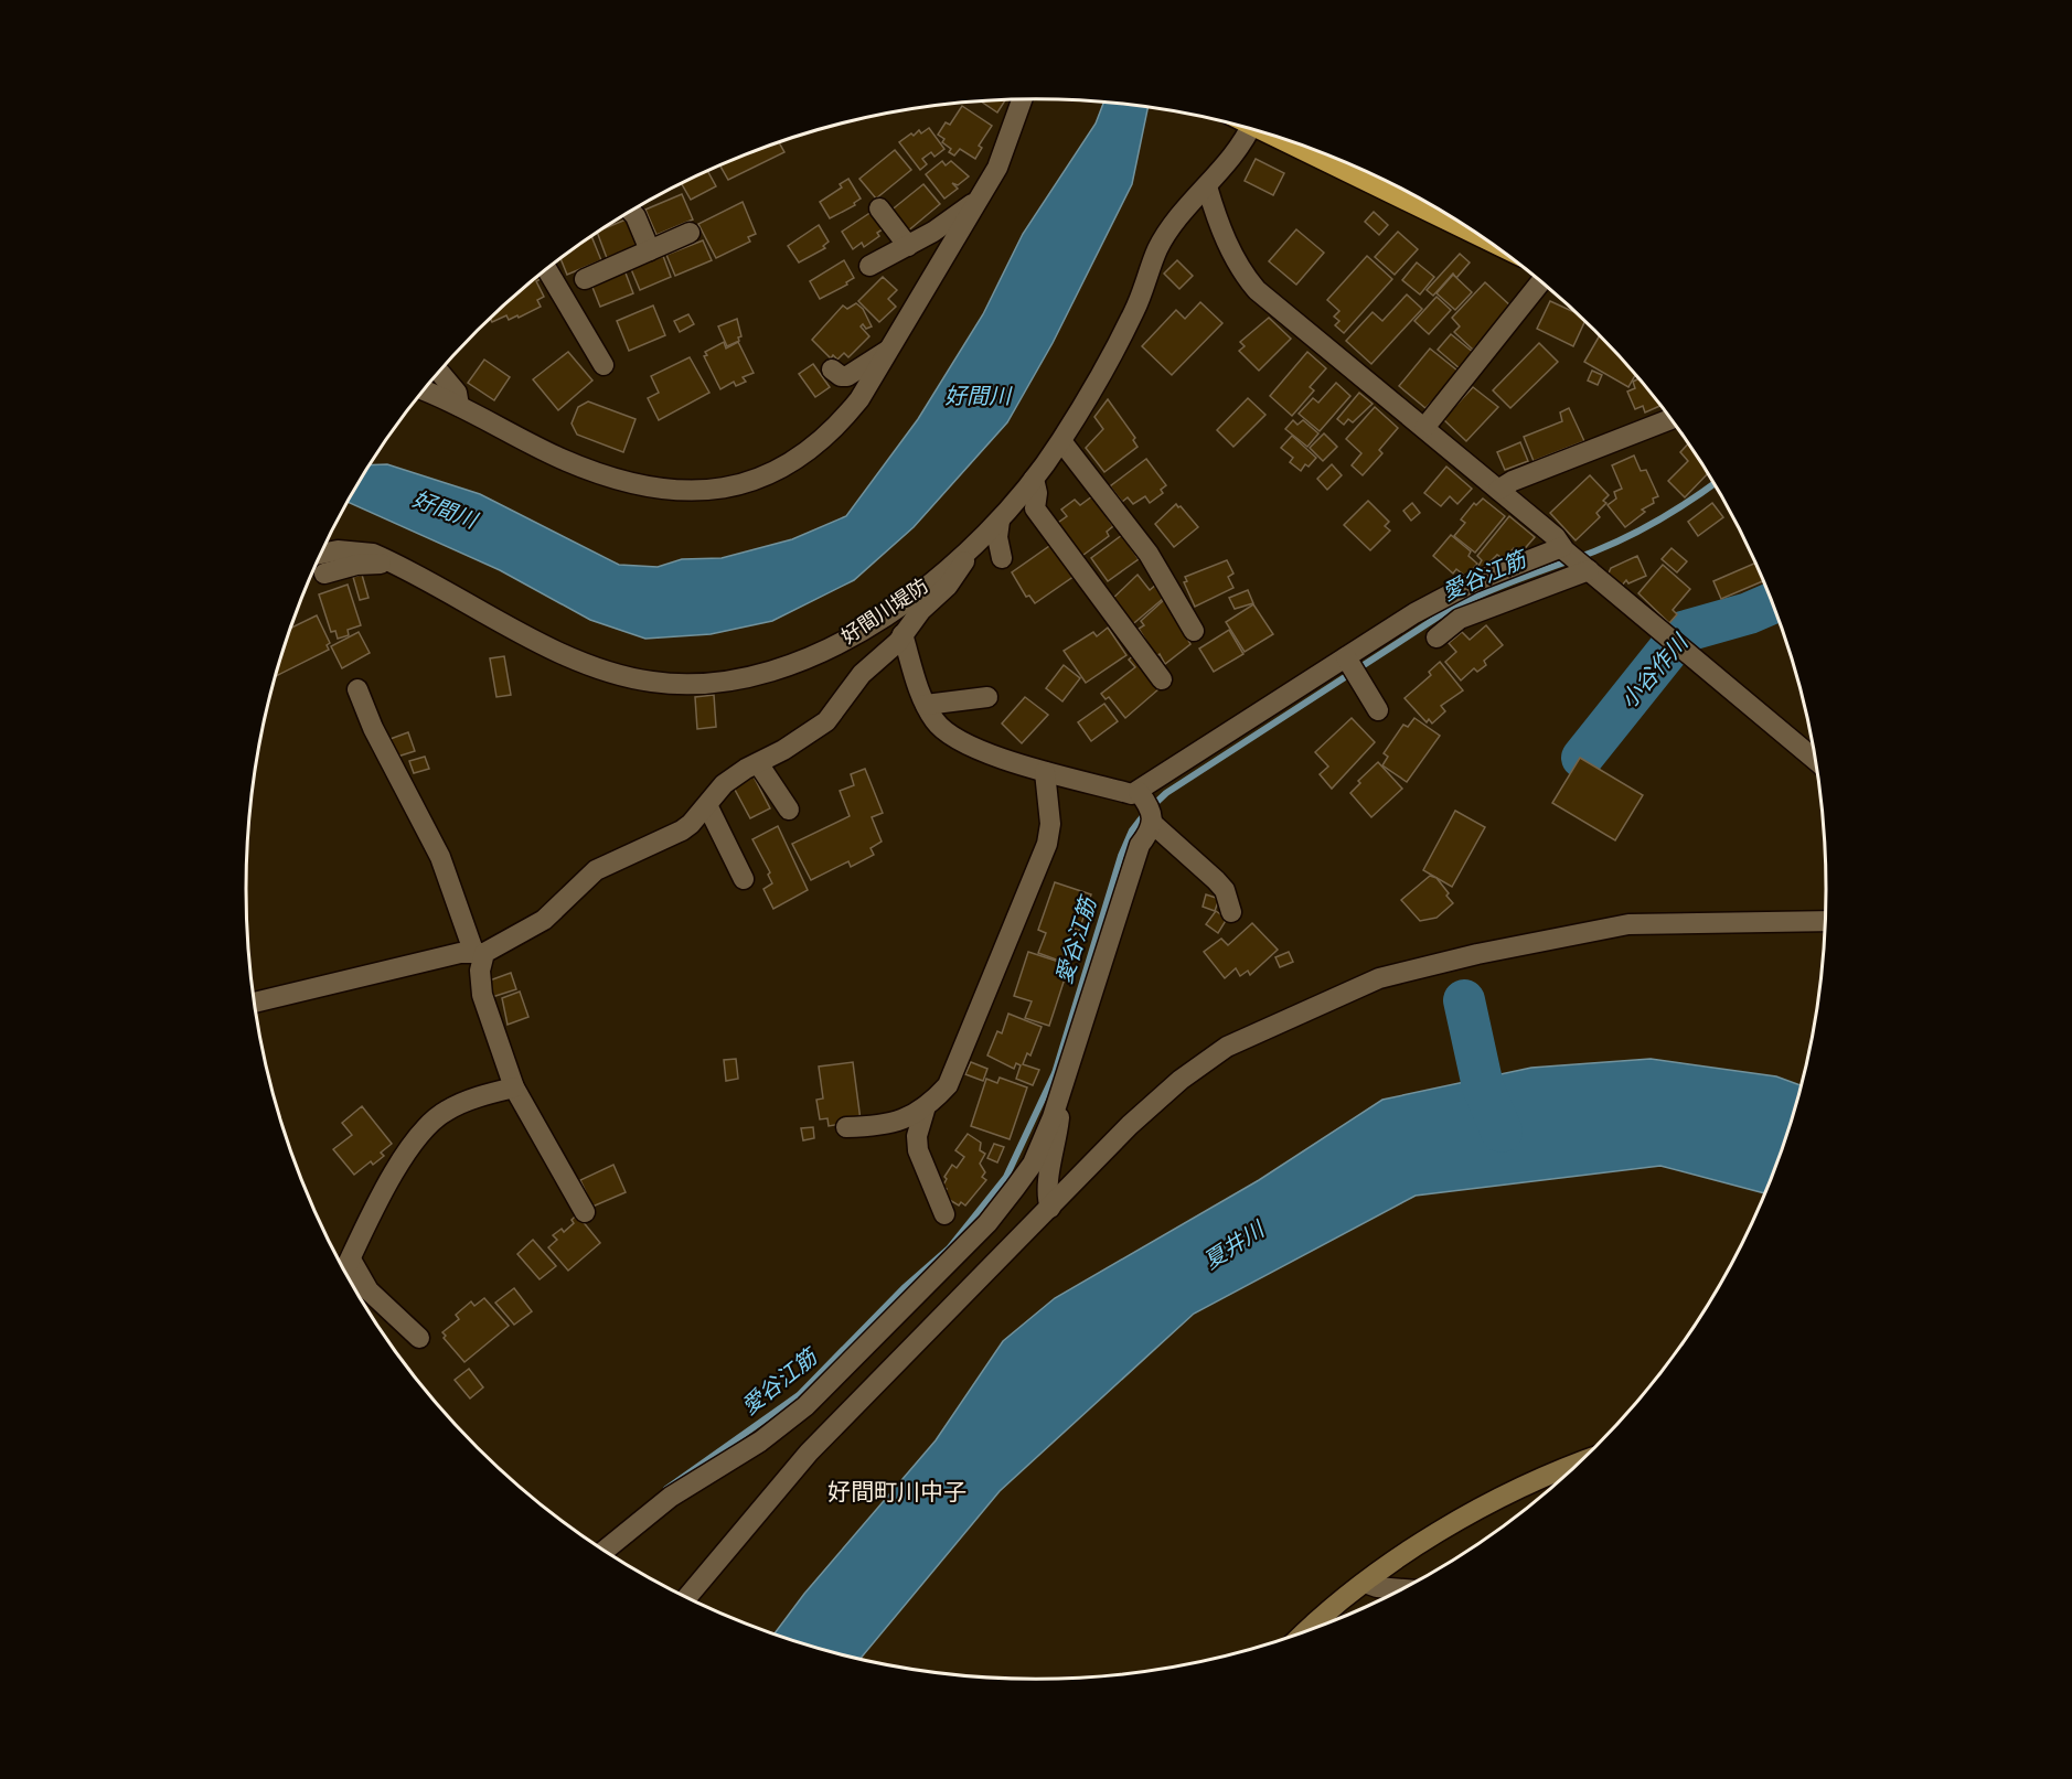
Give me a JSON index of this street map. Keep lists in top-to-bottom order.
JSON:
{
  "streets": {
    "street": ["好間川堤防"]
  },
  "districts": ["好間町川中子"],
  "water": [
    "好間川",
    "愛谷江筋",
    "小谷作川",
    "夏井川"
  ]
}
